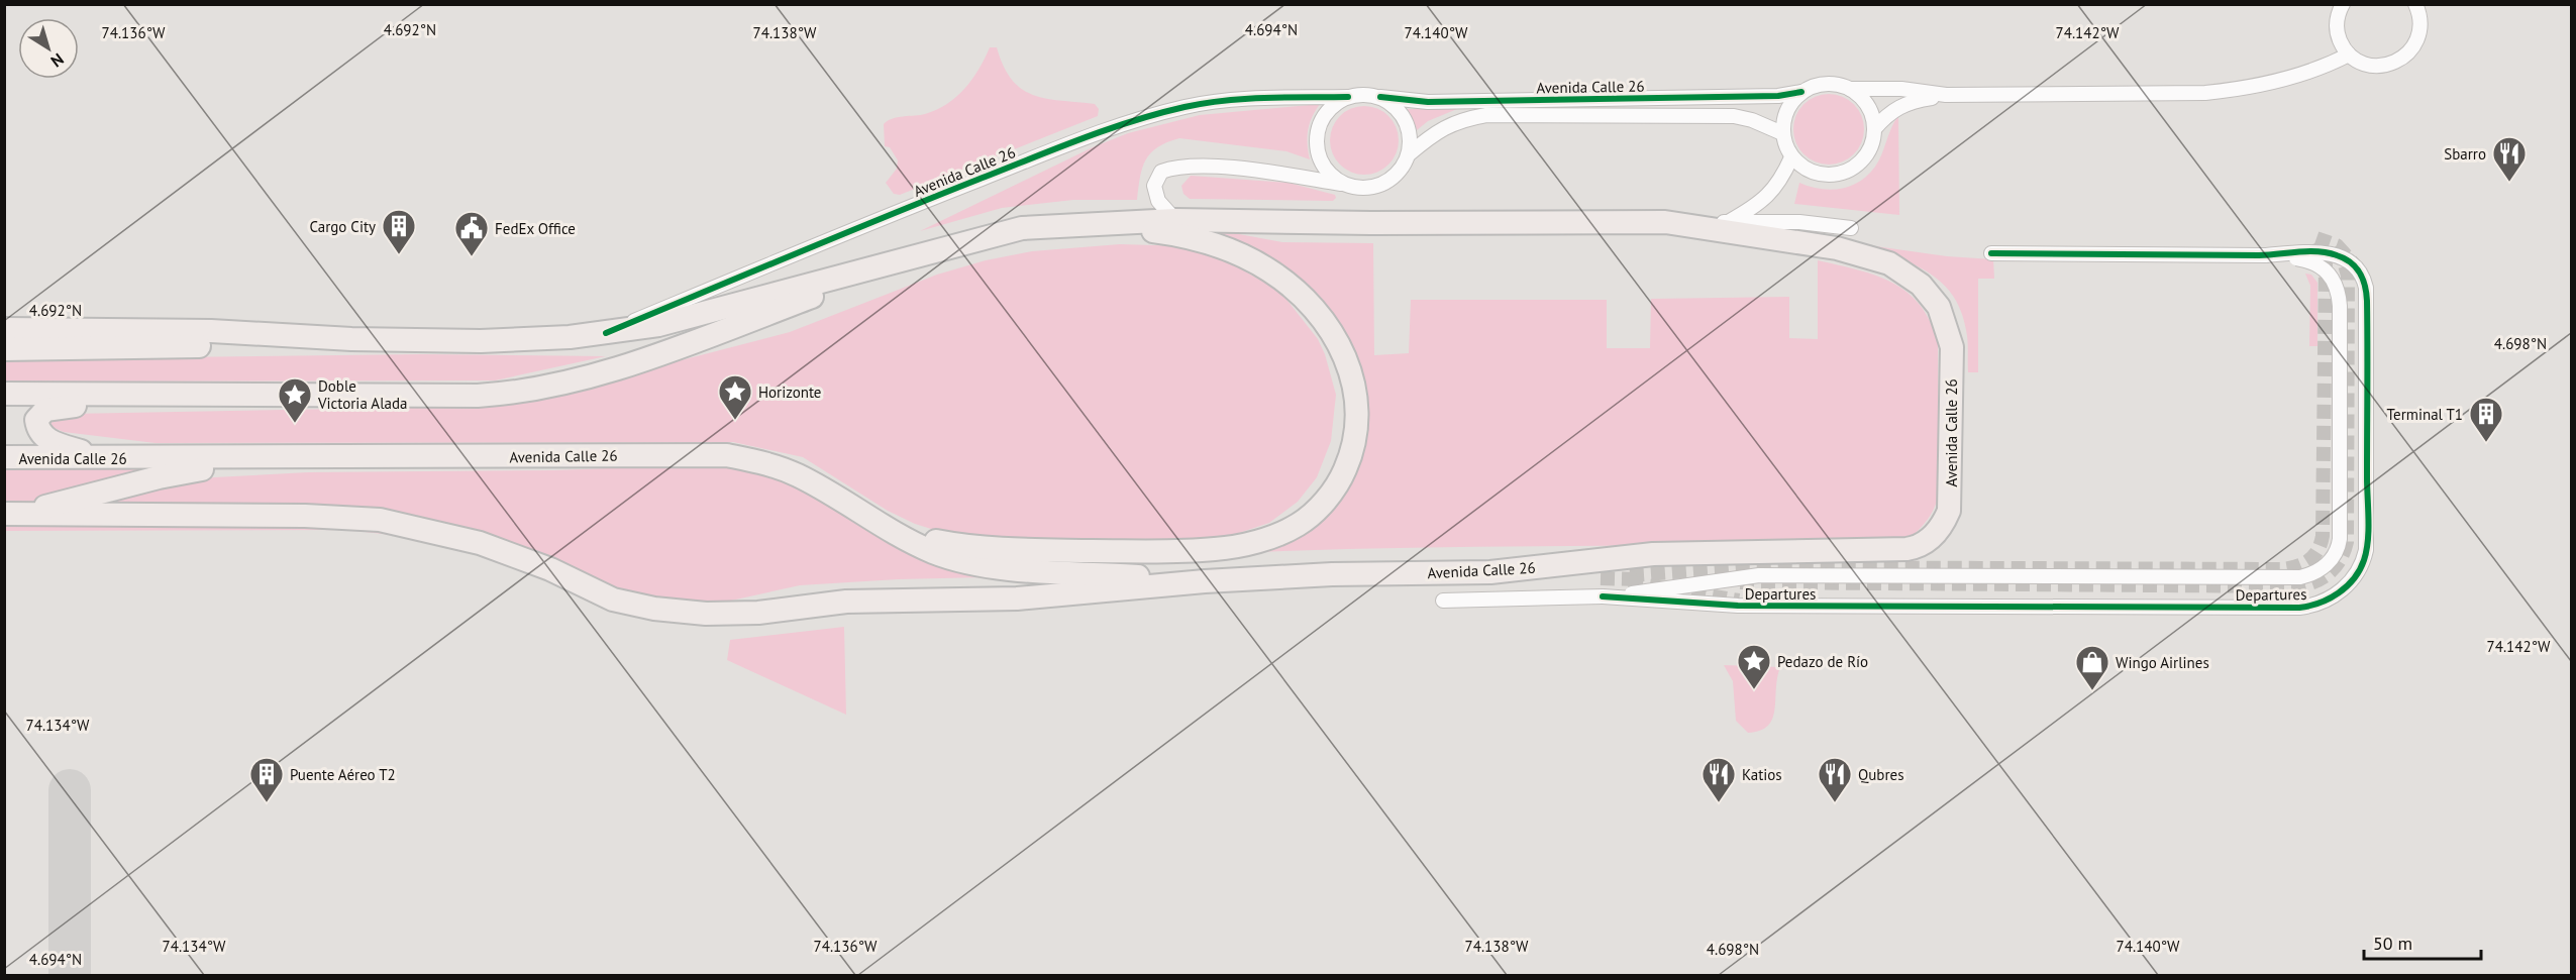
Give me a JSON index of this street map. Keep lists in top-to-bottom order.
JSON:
{
  "streets": {
    "main road": ["Avenida Calle 26"],
    "street": ["Departures"]
  },
  "places": {
    "restaurant": ["Sbarro", "Katios", "Qubres"],
    "building": ["Cargo City", "Terminal T1", "Puente Aéreo T2"],
    "public building": ["FedEx Office"],
    "place": ["Horizonte", "Doble Victoria Alada", "Pedazo de Río"],
    "shop": ["Wingo Airlines"]
  },
  "scale_bar": "50 m",
  "north": "bottom right",
  "coordinates": [
    "4.692°N",
    "4.694°N",
    "74.136°W",
    "74.142°W",
    "74.138°W",
    "74.140°W",
    "4.698°N",
    "74.134°W"
  ]
}
